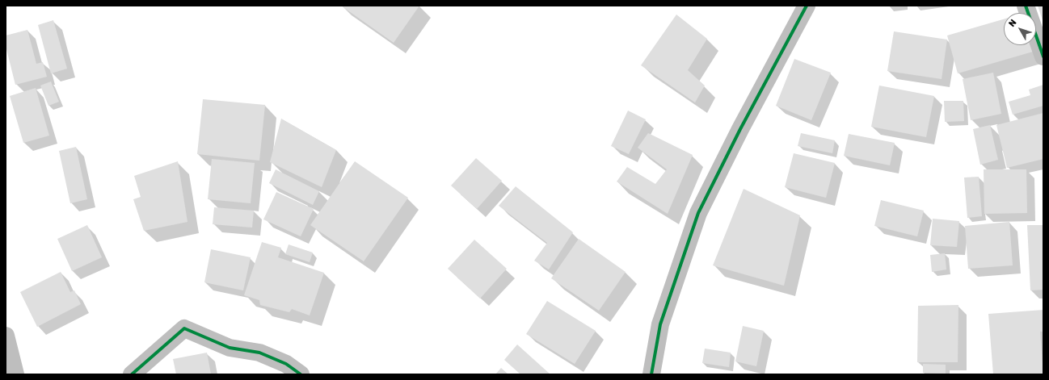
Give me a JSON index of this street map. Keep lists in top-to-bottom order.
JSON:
{
  "north": "top left"
}
